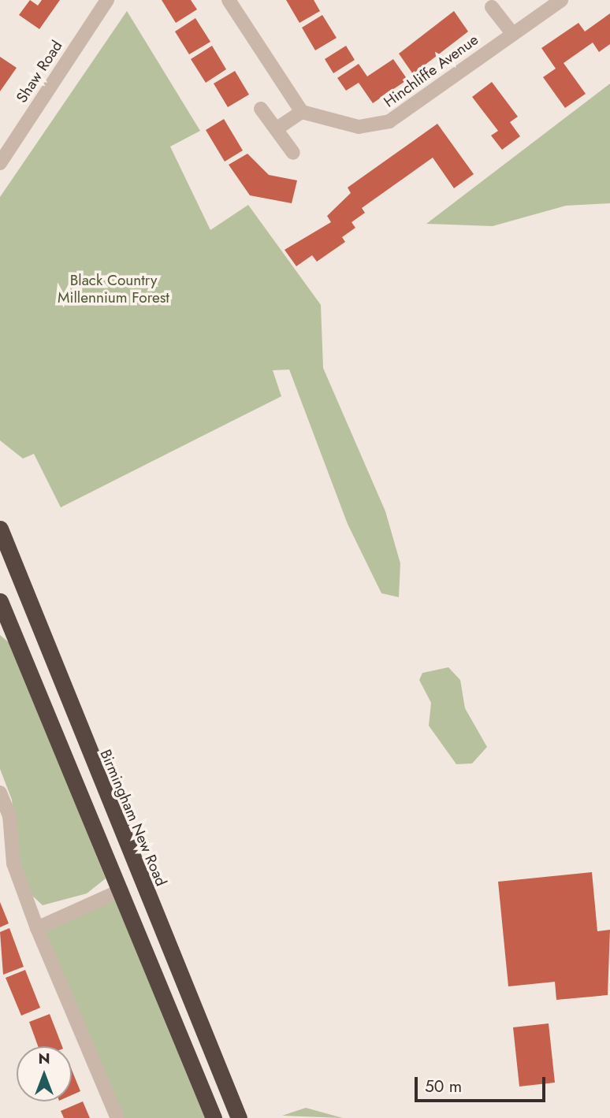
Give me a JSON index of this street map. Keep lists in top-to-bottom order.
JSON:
{
  "streets": {
    "highway": ["Birmingham New Road"],
    "street": ["Hinchliffe Avenue", "Shaw Road"]
  },
  "parks": ["Black Country Millennium Forest"],
  "scale_bar": "50 m",
  "north": "top"
}
